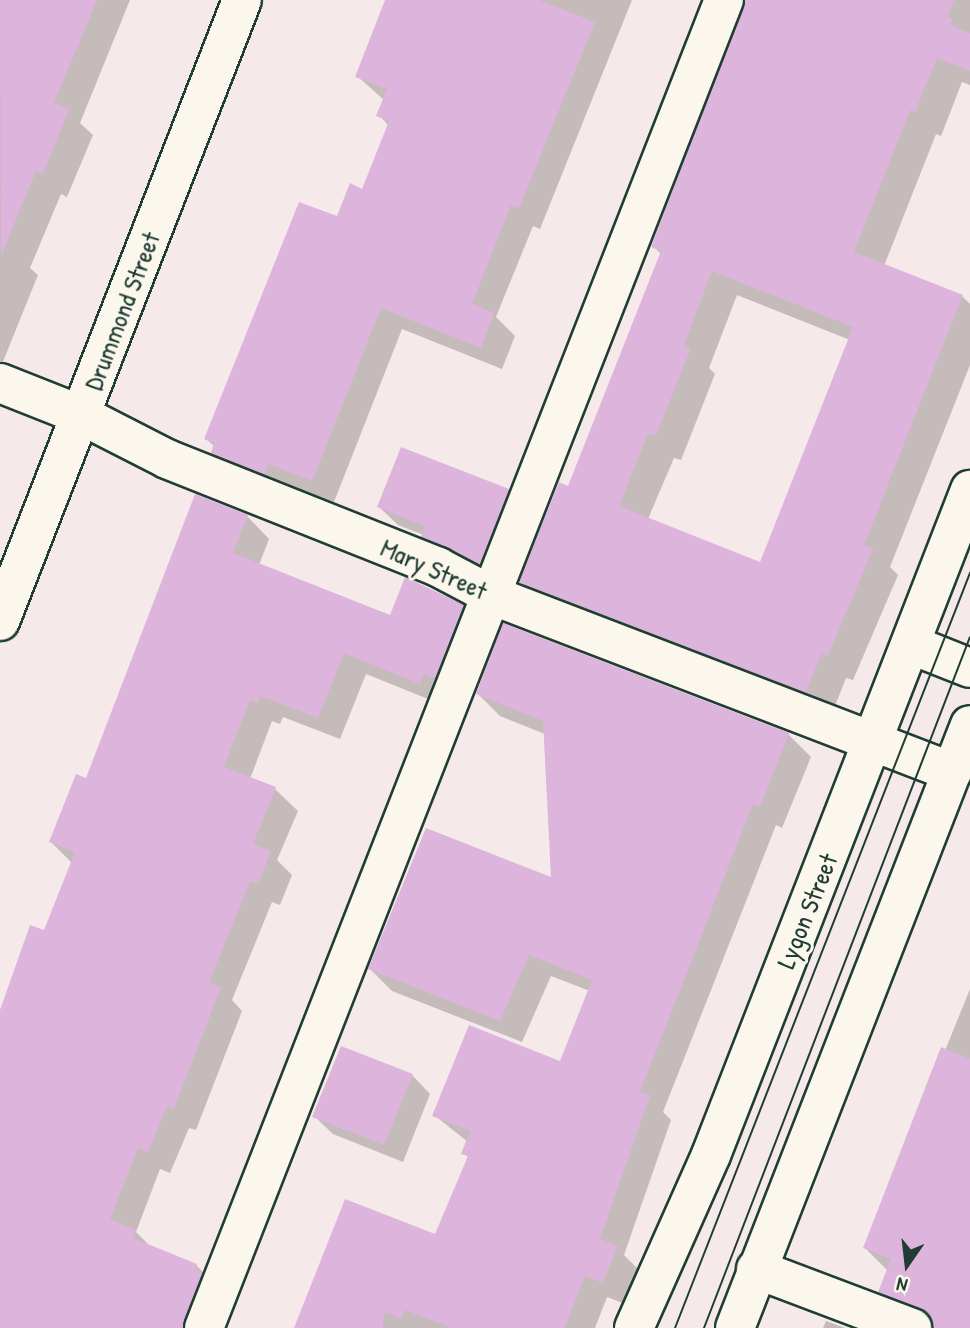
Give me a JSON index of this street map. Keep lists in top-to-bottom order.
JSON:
{
  "streets": {
    "street": ["Drummond Street", "Mary Street", "Lygon Street"]
  },
  "crossings": [
    ["Drummond Street", "Mary Street"],
    ["Mary Street", "Lygon Street"]
  ],
  "north": "bottom"
}
